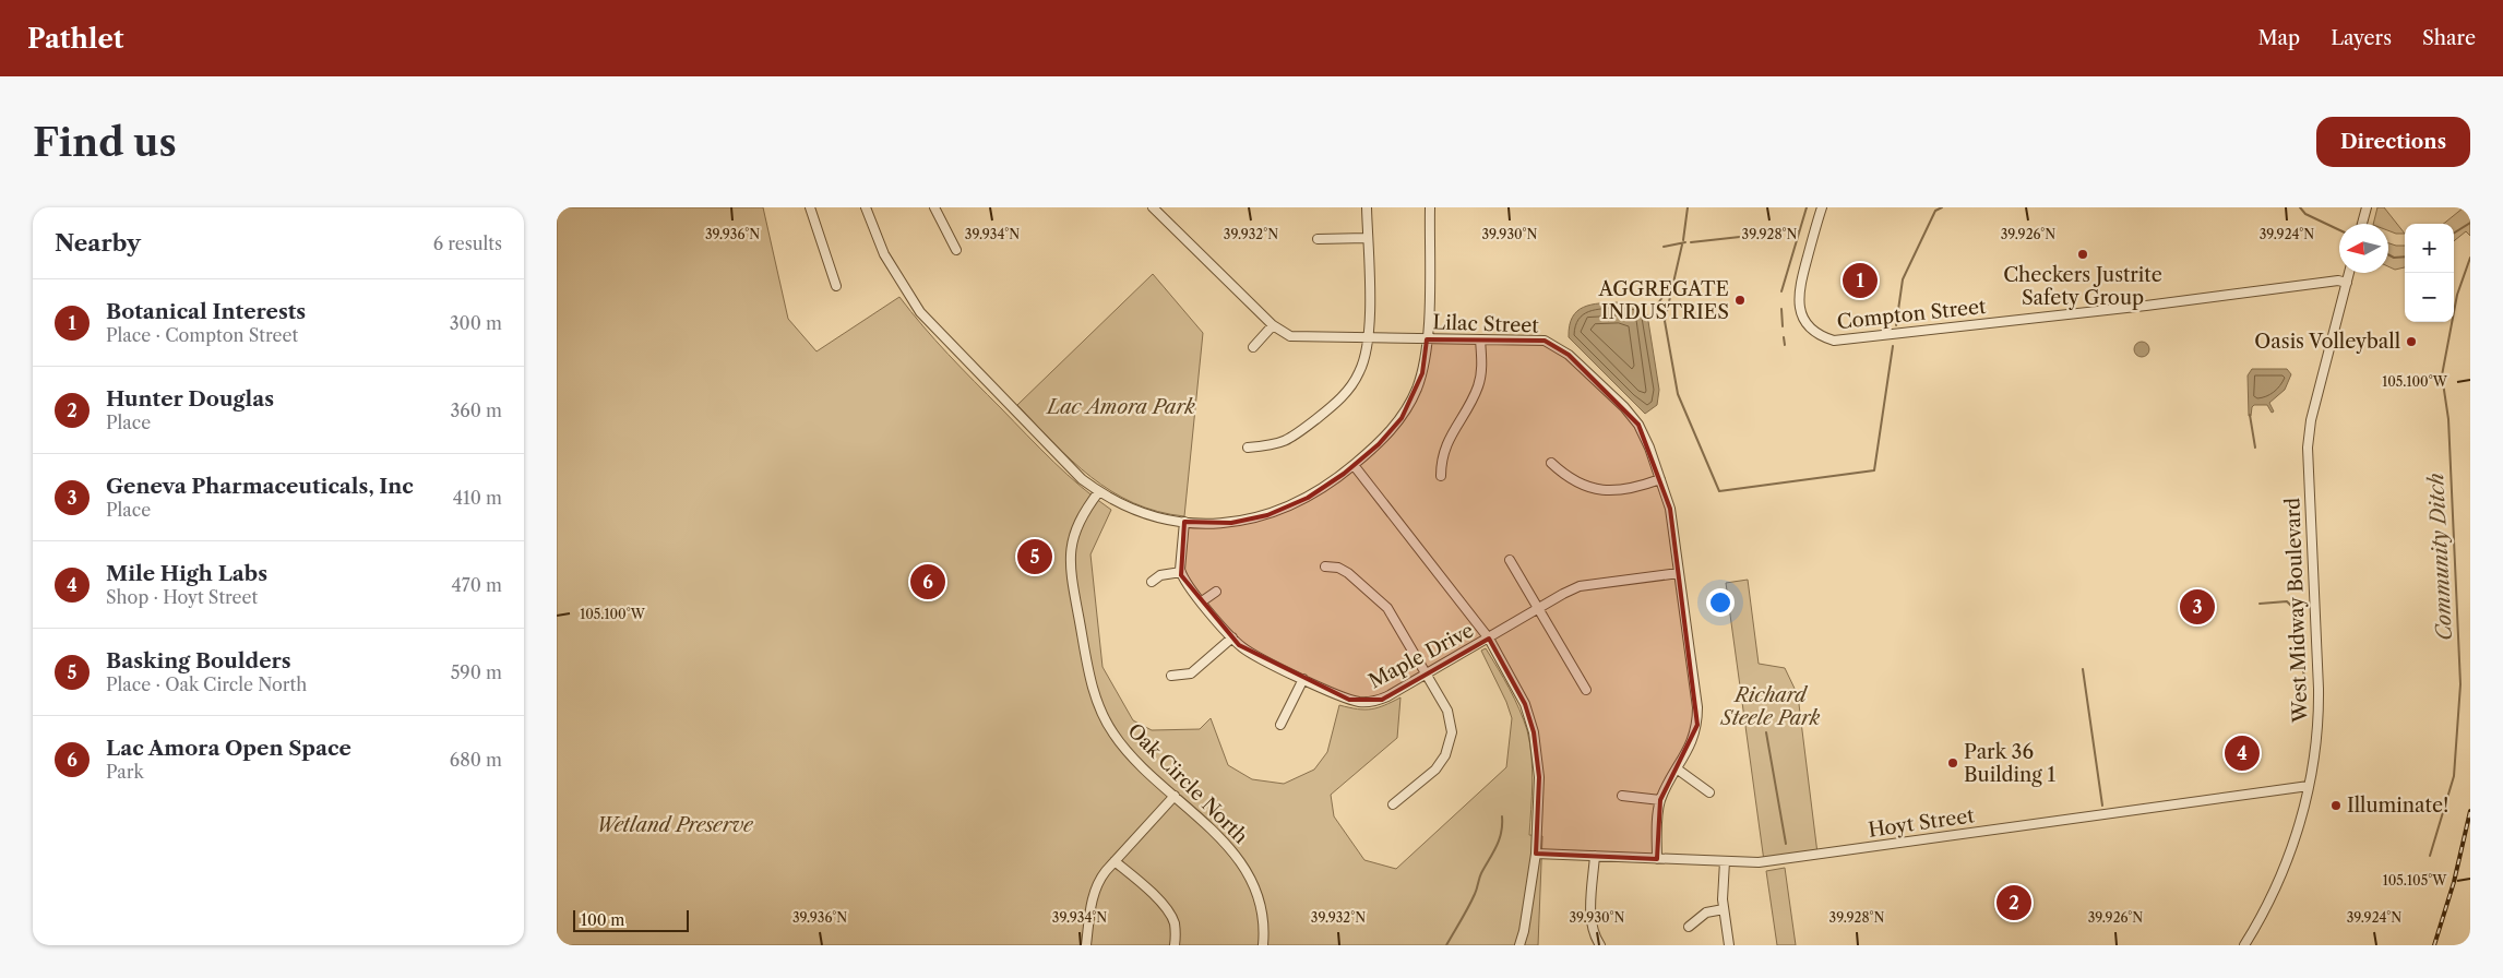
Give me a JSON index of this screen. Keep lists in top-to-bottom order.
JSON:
{
  "streets": {
    "street": [
      "Compton Street",
      "Lilac Street",
      "West Midway Boulevard",
      "Maple Drive",
      "Oak Circle North",
      "Hoyt Street"
    ]
  },
  "crossings": [
    ["Compton Street", "West Midway Boulevard"],
    ["Lilac Street", "Maple Drive"],
    ["Lilac Street", "Hoyt Street"],
    ["West Midway Boulevard", "Hoyt Street"]
  ],
  "water": ["Community Ditch"],
  "parks": ["Lac Amora Park", "Richard Steele Park", "Wetland Preserve"],
  "places": [
    "Checkers Justrite Safety Group",
    "AGGREGATE INDUSTRIES",
    "Oasis Volleyball",
    "Park 36 Building 1",
    "Illuminate!"
  ],
  "scale_bar": "100 m",
  "north": "left",
  "page": {
    "header": "Pathlet",
    "nav": ["Map", "Layers", "Share"],
    "buttons": "Directions",
    "title": "Find us",
    "heading": ["Nearby", "6 results"],
    "map_buttons": ["+", "−"],
    "pins": [
      "1",
      "5",
      "6",
      "3",
      "4",
      "2"
    ],
    "list": [
      {
        "mark": "1",
        "name": "Botanical Interests",
        "note": "Place · Compton Street",
        "value": "300 m"
      },
      {
        "mark": "2",
        "name": "Hunter Douglas",
        "note": "Place",
        "value": "360 m"
      },
      {
        "mark": "3",
        "name": "Geneva Pharmaceuticals, Inc",
        "note": "Place",
        "value": "410 m"
      },
      {
        "mark": "4",
        "name": "Mile High Labs",
        "note": "Shop · Hoyt Street",
        "value": "470 m"
      },
      {
        "mark": "5",
        "name": "Basking Boulders",
        "note": "Place · Oak Circle North",
        "value": "590 m"
      },
      {
        "mark": "6",
        "name": "Lac Amora Open Space",
        "note": "Park",
        "value": "680 m"
      }
    ],
    "scale": "100 m"
  },
  "coordinates": [
    "39.936°N",
    "39.934°N",
    "39.932°N",
    "39.930°N",
    "39.928°N",
    "39.926°N",
    "39.924°N",
    "105.100°W",
    "105.105°W"
  ]
}
